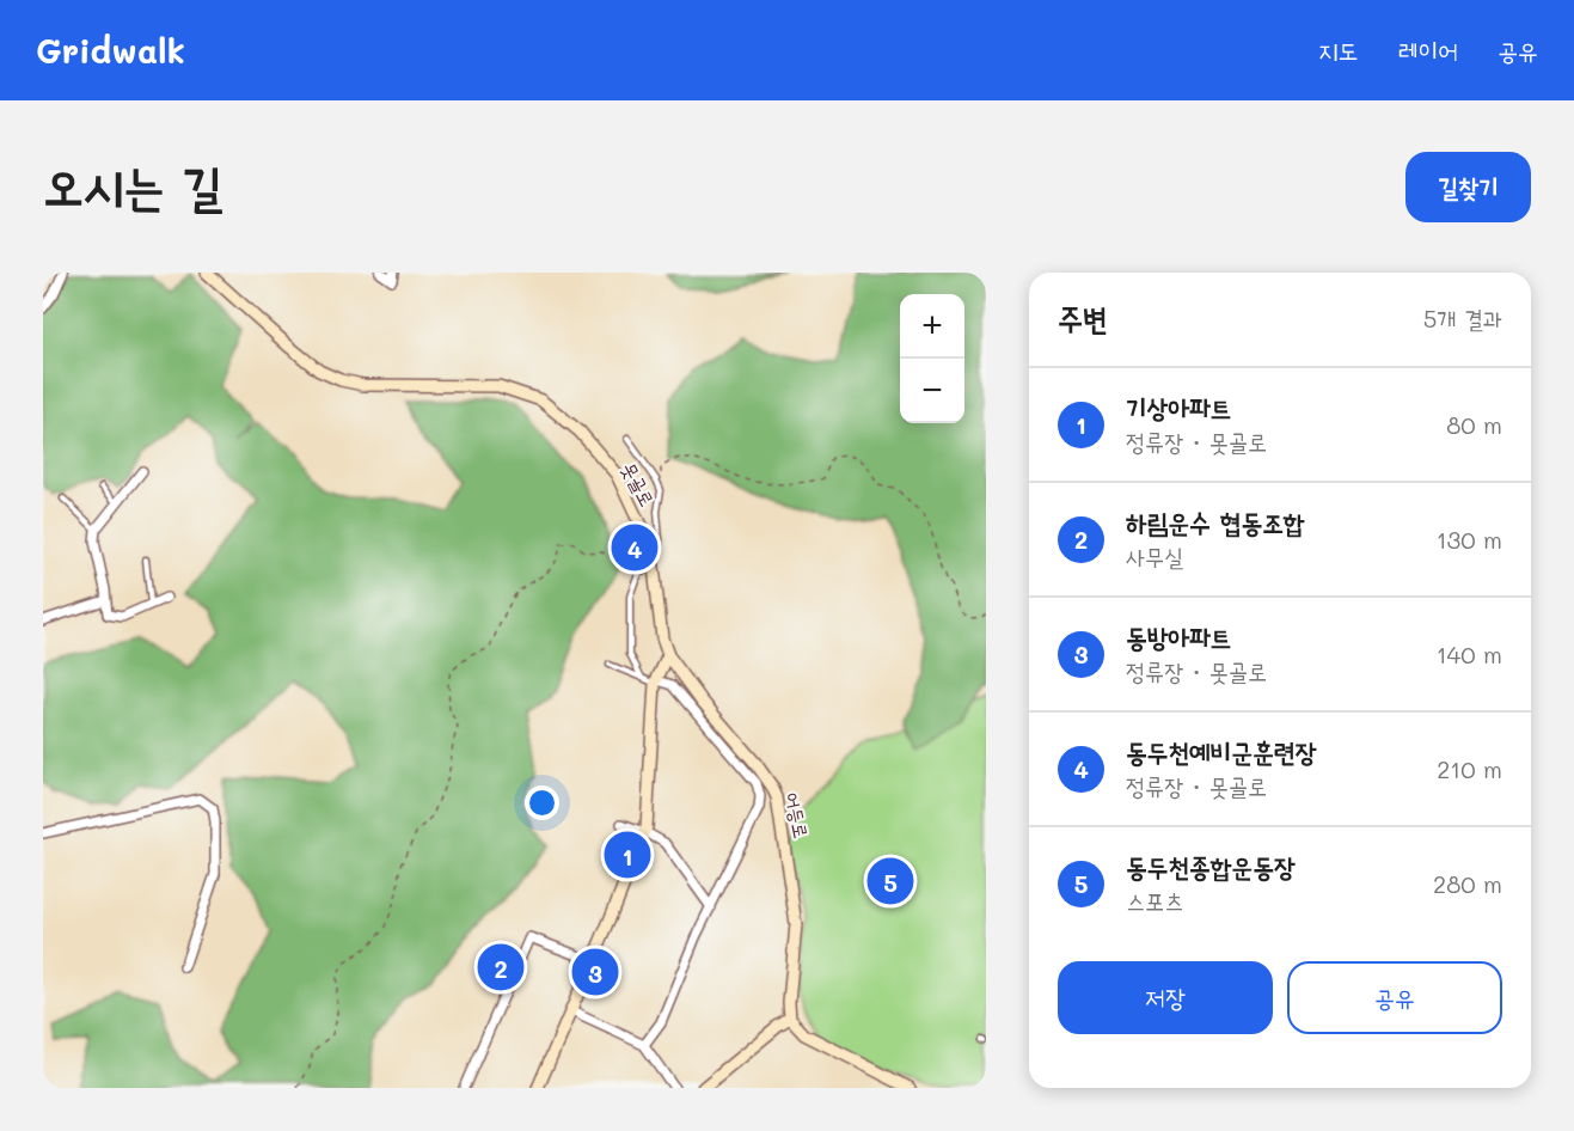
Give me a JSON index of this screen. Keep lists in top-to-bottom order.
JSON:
{
  "streets": {
    "street": ["못골로", "어등로"]
  },
  "crossings": [
    ["못골로", "어등로"]
  ],
  "page": {
    "header": "Gridwalk",
    "nav": ["지도", "레이어", "공유"],
    "title": "오시는 길",
    "buttons": [
      "길찾기",
      ["저장", "공유"]
    ],
    "heading": ["주변", "5개 결과"],
    "map_buttons": ["+", "−"],
    "list": [
      {
        "mark": "1",
        "name": "기상아파트",
        "note": "정류장 · 못골로",
        "value": "80 m"
      },
      {
        "mark": "2",
        "name": "하림운수 협동조합",
        "note": "사무실",
        "value": "130 m"
      },
      {
        "mark": "3",
        "name": "동방아파트",
        "note": "정류장 · 못골로",
        "value": "140 m"
      },
      {
        "mark": "4",
        "name": "동두천예비군훈련장",
        "note": "정류장 · 못골로",
        "value": "210 m"
      },
      {
        "mark": "5",
        "name": "동두천종합운동장",
        "note": "스포츠",
        "value": "280 m"
      }
    ],
    "pins": [
      "4",
      "1",
      "5",
      "2",
      "3"
    ]
  }
}
